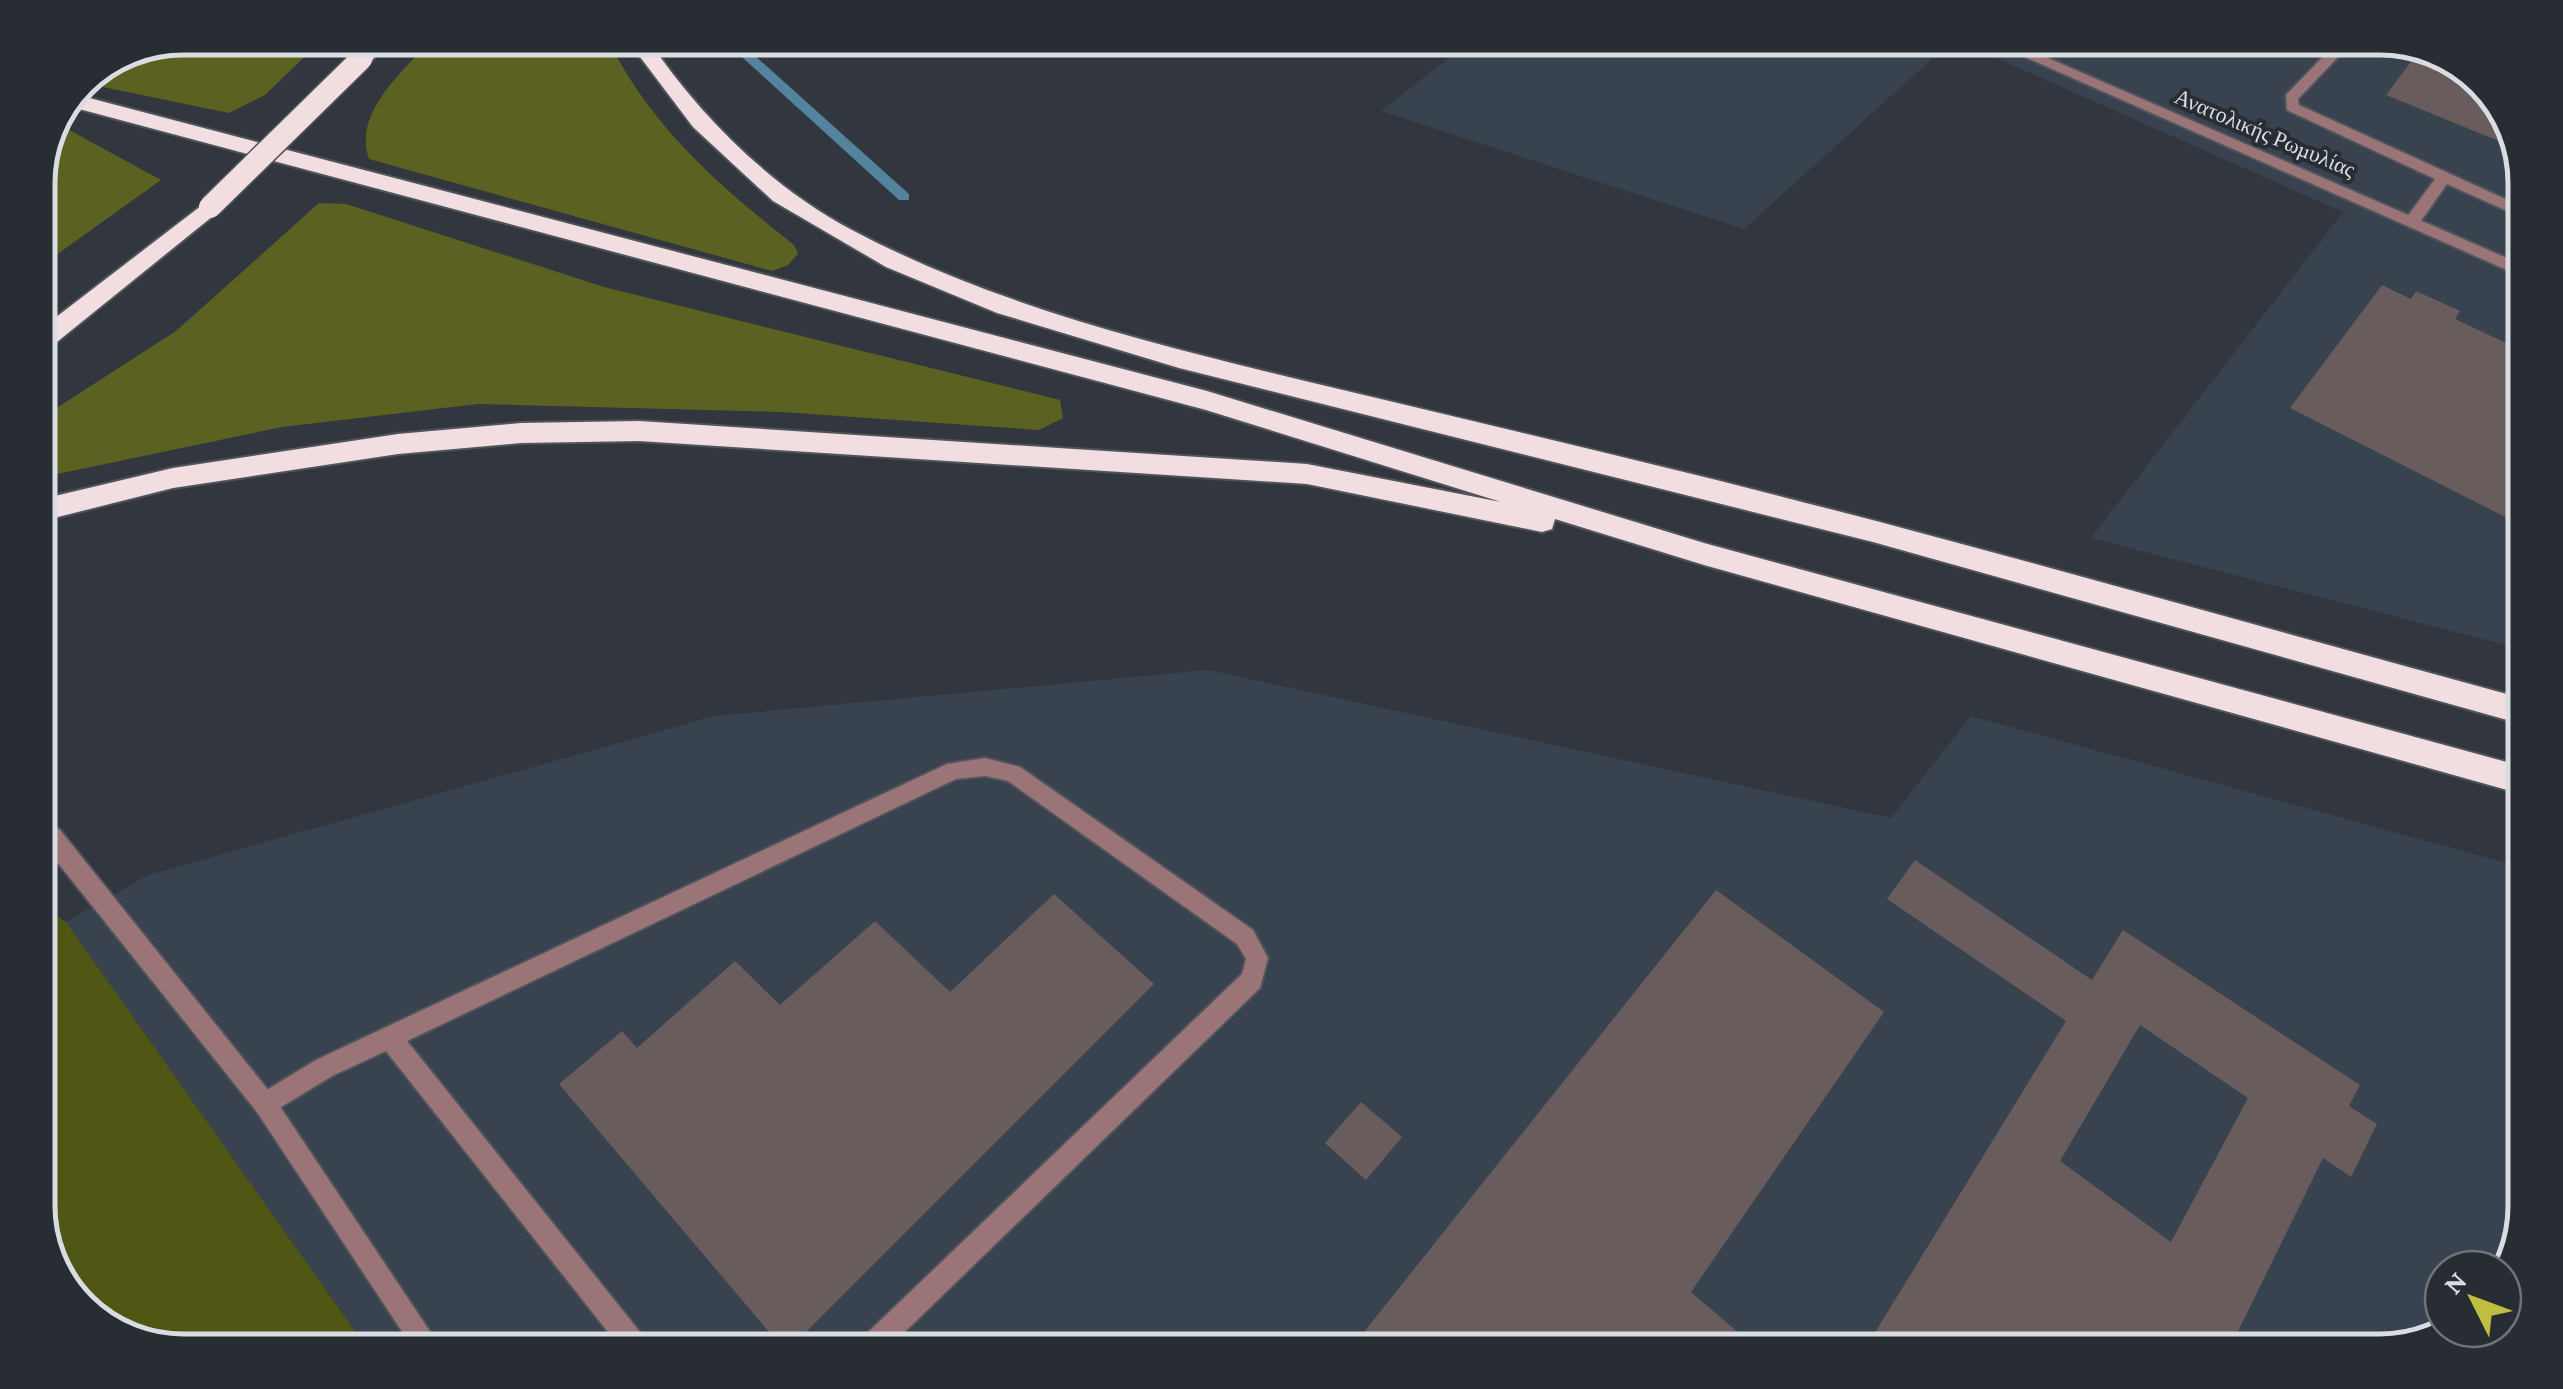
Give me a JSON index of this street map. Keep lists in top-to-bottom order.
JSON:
{
  "streets": {
    "street": ["Ανατολικής Ρωμυλίας"]
  },
  "north": "top left"
}
